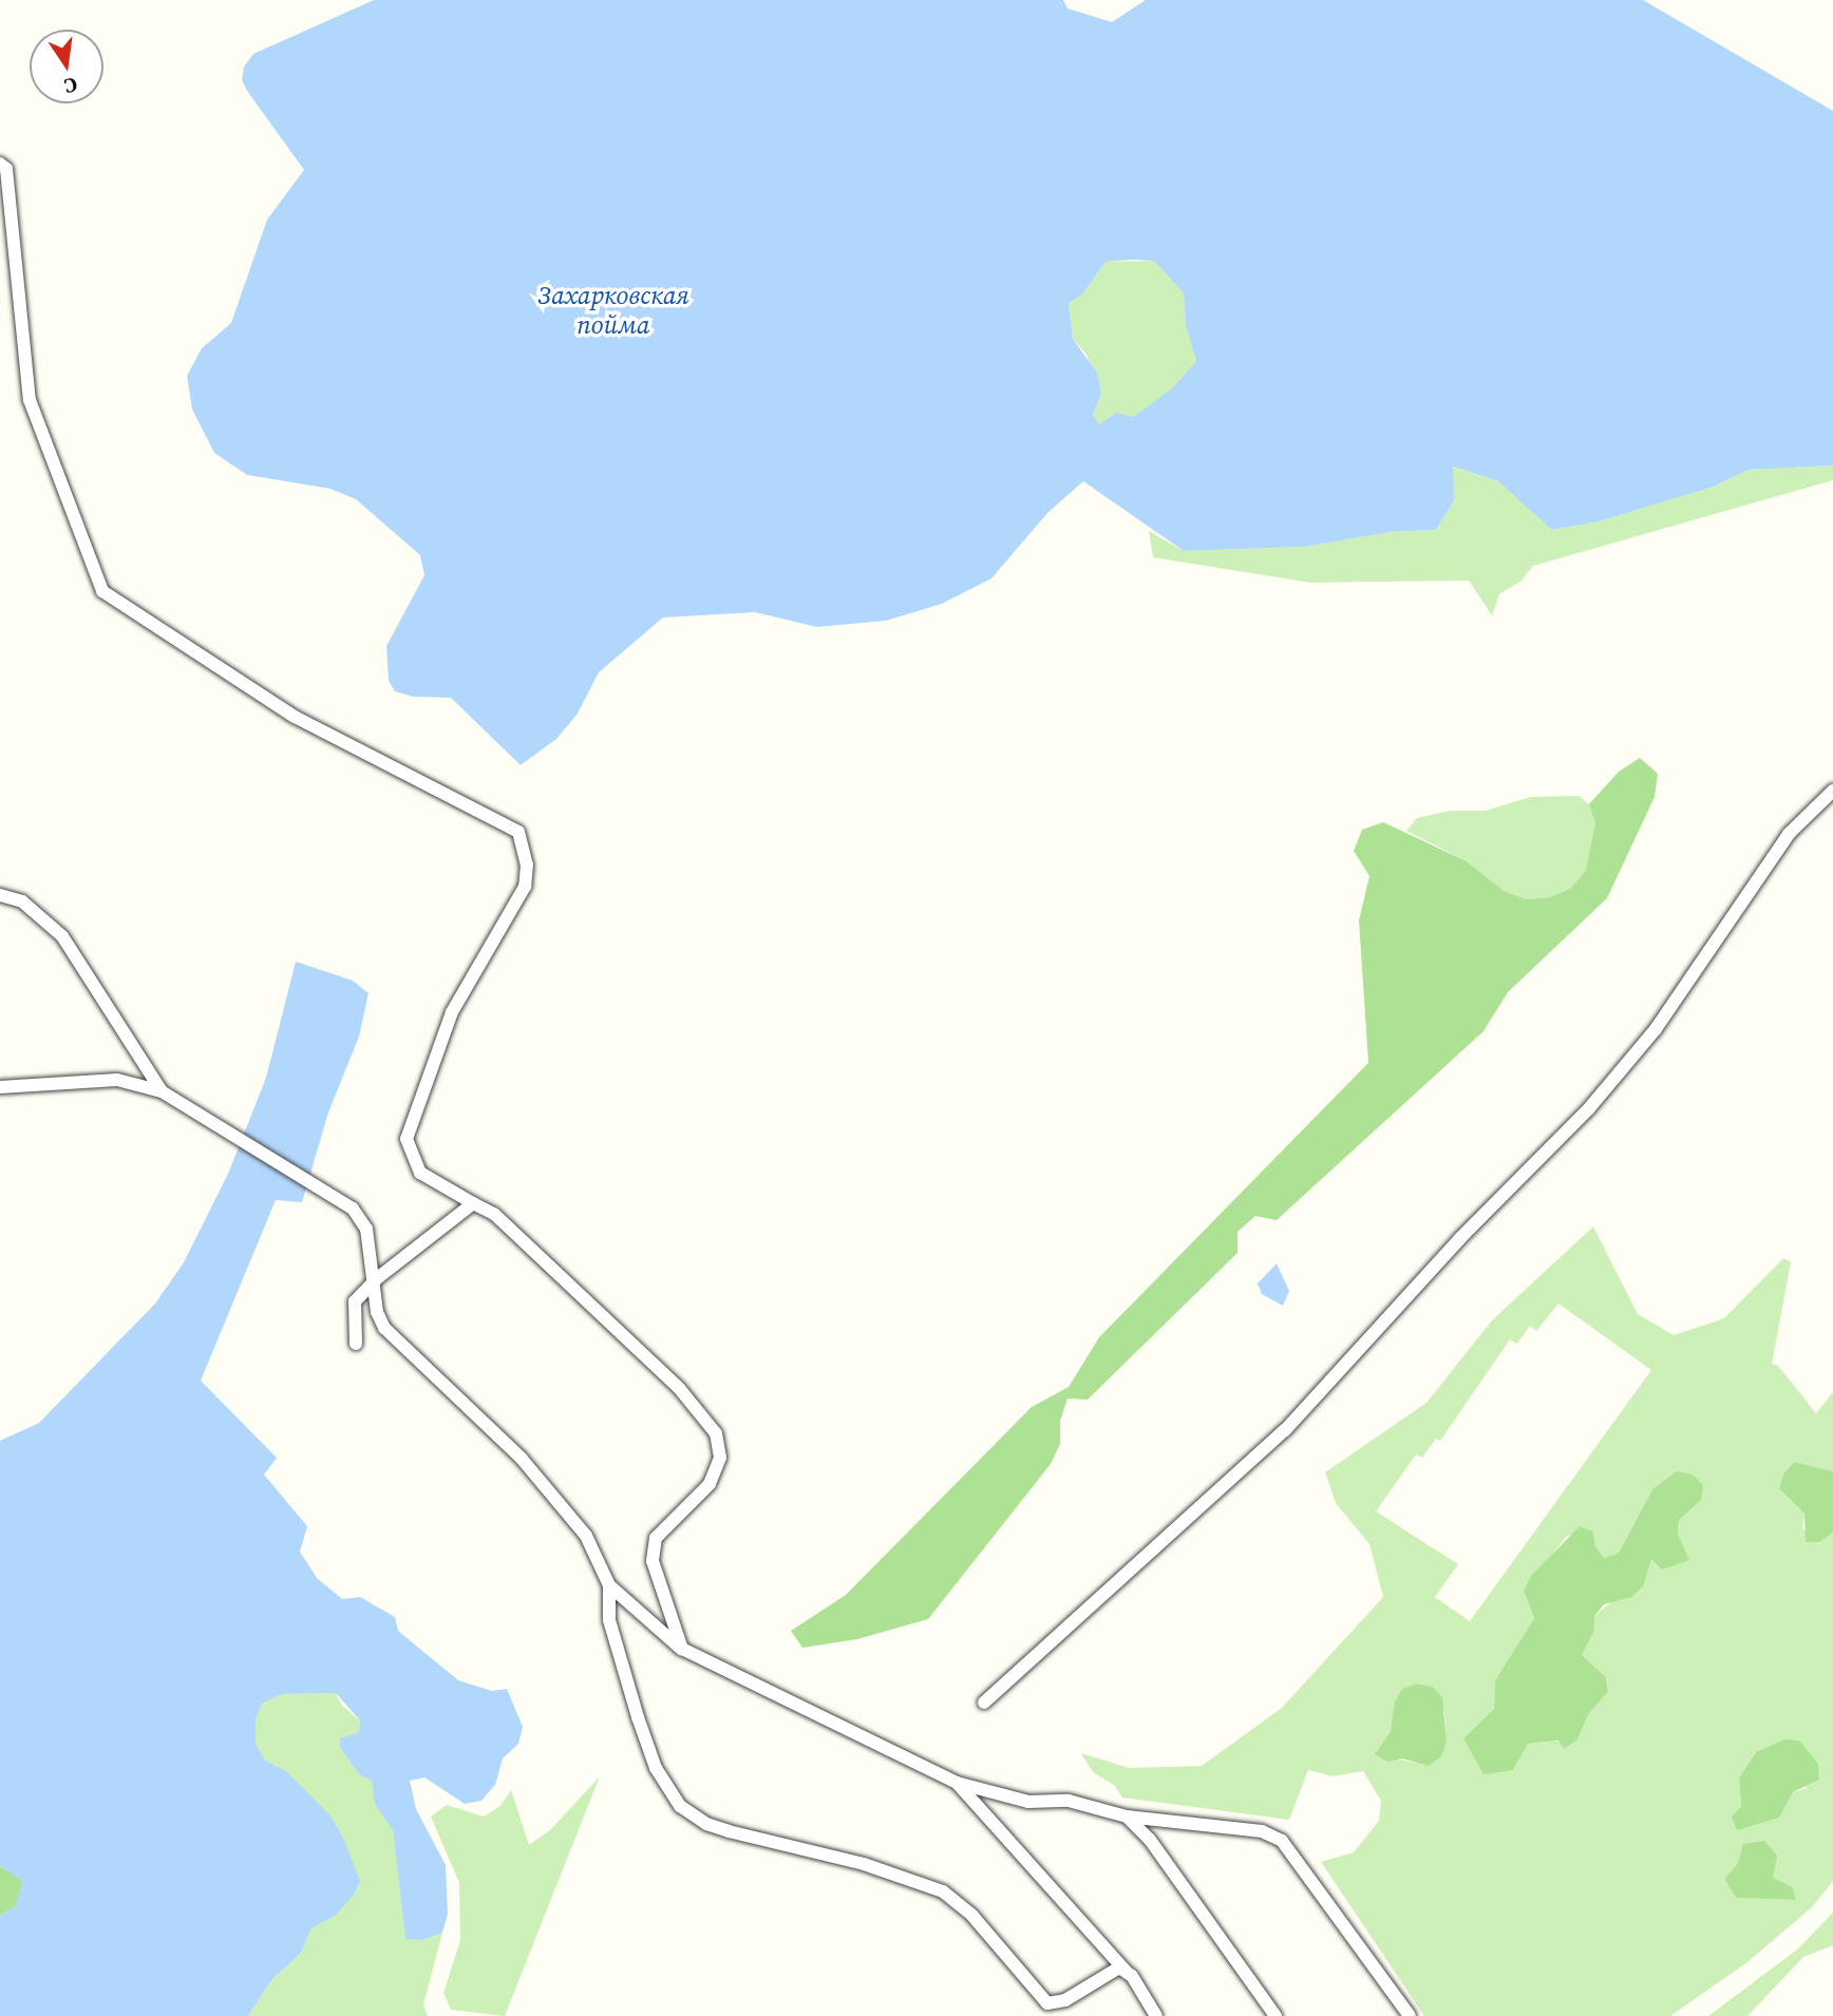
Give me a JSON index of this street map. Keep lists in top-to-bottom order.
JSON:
{
  "water": ["Захарковская пойма"],
  "north": "bottom"
}
